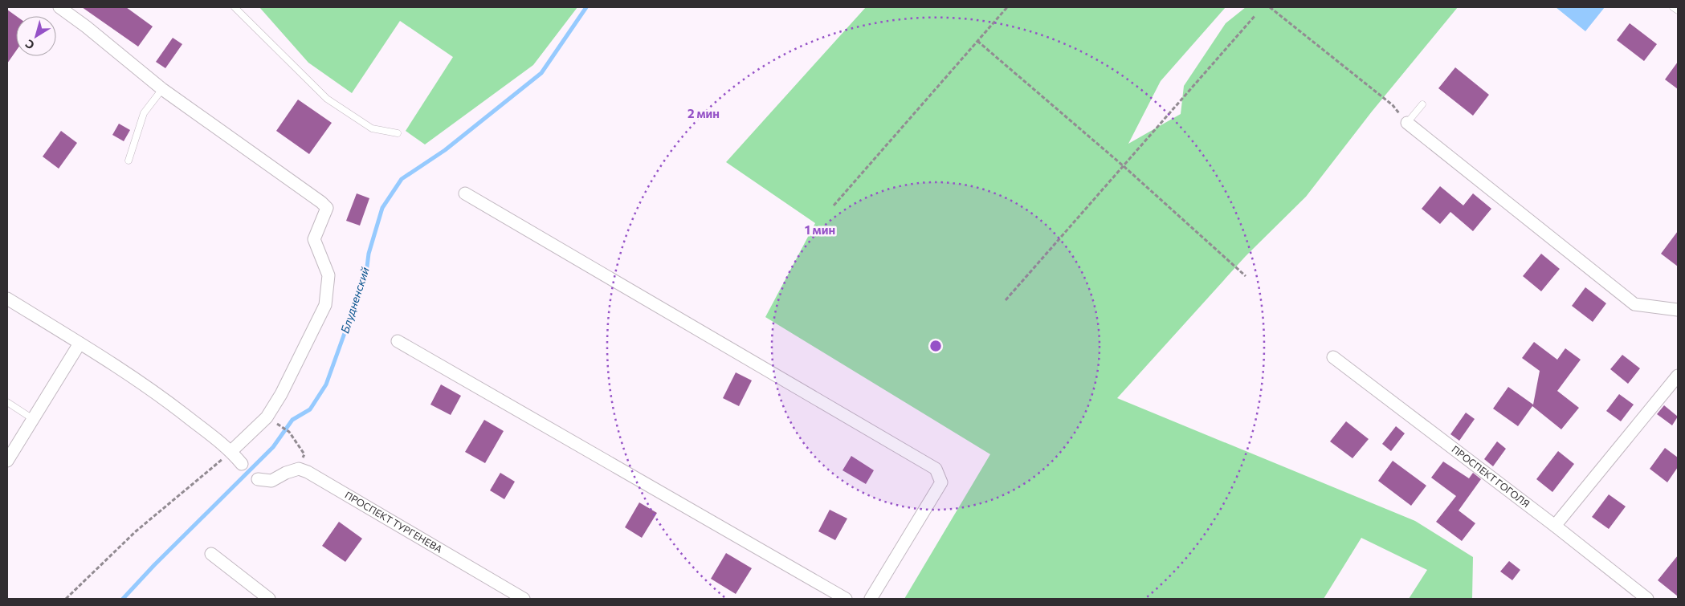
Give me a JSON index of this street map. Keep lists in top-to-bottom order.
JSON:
{
  "streets": {
    "street": ["ПРОСПЕКТ ГОГОЛЯ", "ПРОСПЕКТ ТУРГЕНЕВА"]
  },
  "water": ["Блудненский"],
  "north": "bottom left",
  "rings": ["2 мин", "1 мин"]
}
